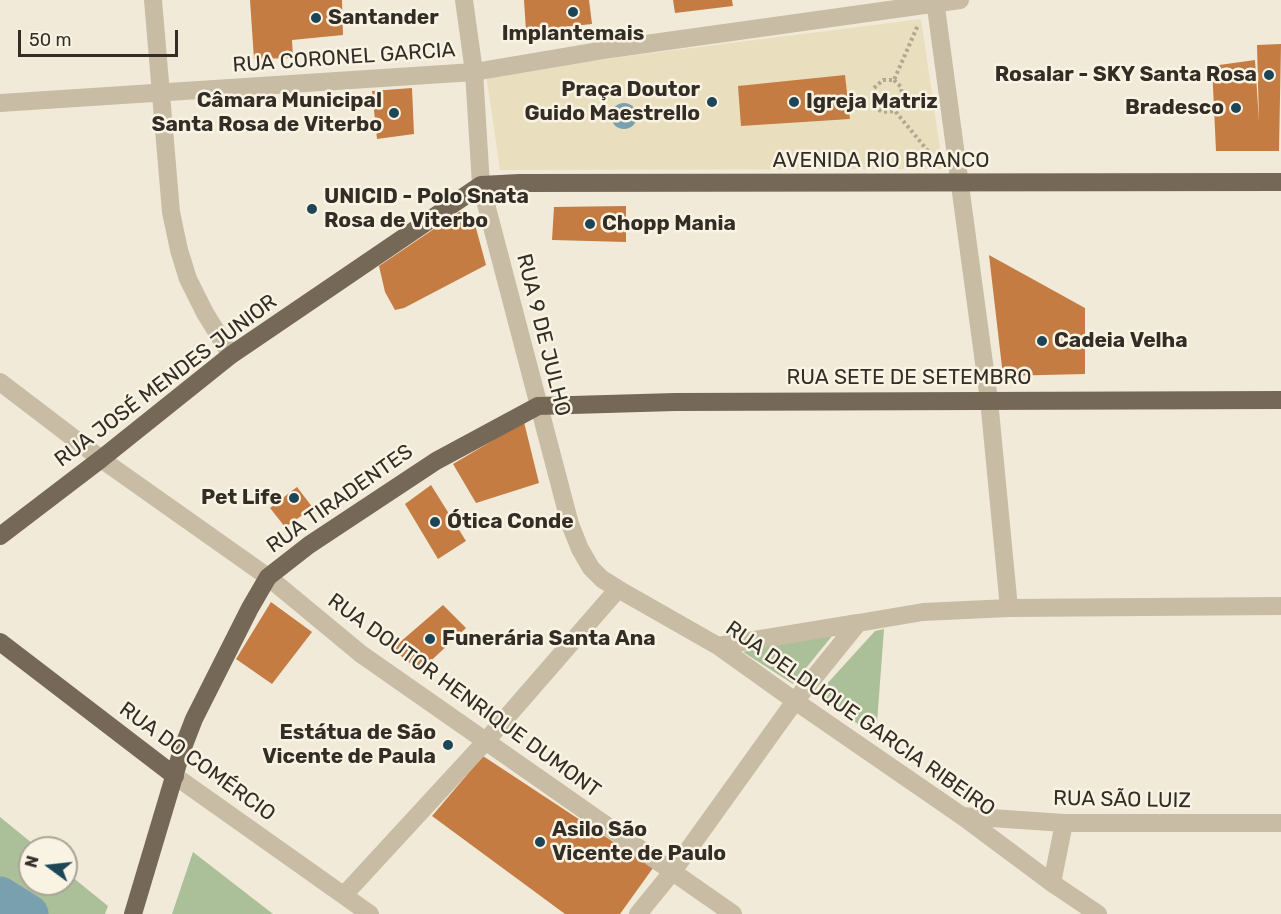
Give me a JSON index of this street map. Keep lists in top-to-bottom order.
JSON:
{
  "streets": {
    "main road": [
      "AVENIDA RIO BRANCO",
      "RUA SETE DE SETEMBRO",
      "RUA JOSÉ MENDES JUNIOR",
      "RUA TIRADENTES",
      "RUA DO COMÉRCIO"
    ],
    "street": [
      "RUA CORONEL GARCIA",
      "RUA 9 DE JULHO",
      "RUA DOUTOR HENRIQUE DUMONT",
      "RUA DELDUQUE GARCIA RIBEIRO",
      "RUA SÃO LUIZ"
    ]
  },
  "crossings": [
    ["RUA CORONEL GARCIA", "RUA 9 DE JULHO"],
    ["AVENIDA RIO BRANCO", "RUA 9 DE JULHO"],
    ["AVENIDA RIO BRANCO", "RUA JOSÉ MENDES JUNIOR"],
    ["RUA 9 DE JULHO", "RUA SETE DE SETEMBRO"],
    ["RUA 9 DE JULHO", "RUA JOSÉ MENDES JUNIOR"],
    ["RUA 9 DE JULHO", "RUA TIRADENTES"],
    ["RUA 9 DE JULHO", "RUA DELDUQUE GARCIA RIBEIRO"],
    ["RUA SETE DE SETEMBRO", "RUA TIRADENTES"],
    ["RUA JOSÉ MENDES JUNIOR", "RUA DOUTOR HENRIQUE DUMONT"],
    ["RUA TIRADENTES", "RUA DOUTOR HENRIQUE DUMONT"],
    ["RUA TIRADENTES", "RUA DO COMÉRCIO"],
    ["RUA DELDUQUE GARCIA RIBEIRO", "RUA SÃO LUIZ"]
  ],
  "places": [
    "Implantemais",
    "Santander",
    "Rosalar - SKY Santa Rosa",
    "Praça Doutor Guido Maestrello",
    "Igreja Matriz",
    "Bradesco",
    "Câmara Municipal Santa Rosa de Viterbo",
    "UNICID - Polo Snata Rosa de Viterbo",
    "Chopp Mania",
    "Cadeia Velha",
    "Pet Life",
    "Ótica Conde",
    "Funerária Santa Ana",
    "Estátua de São Vicente de Paula",
    "Asilo São Vicente de Paulo"
  ],
  "scale_bar": "50 m",
  "north": "left"
}
